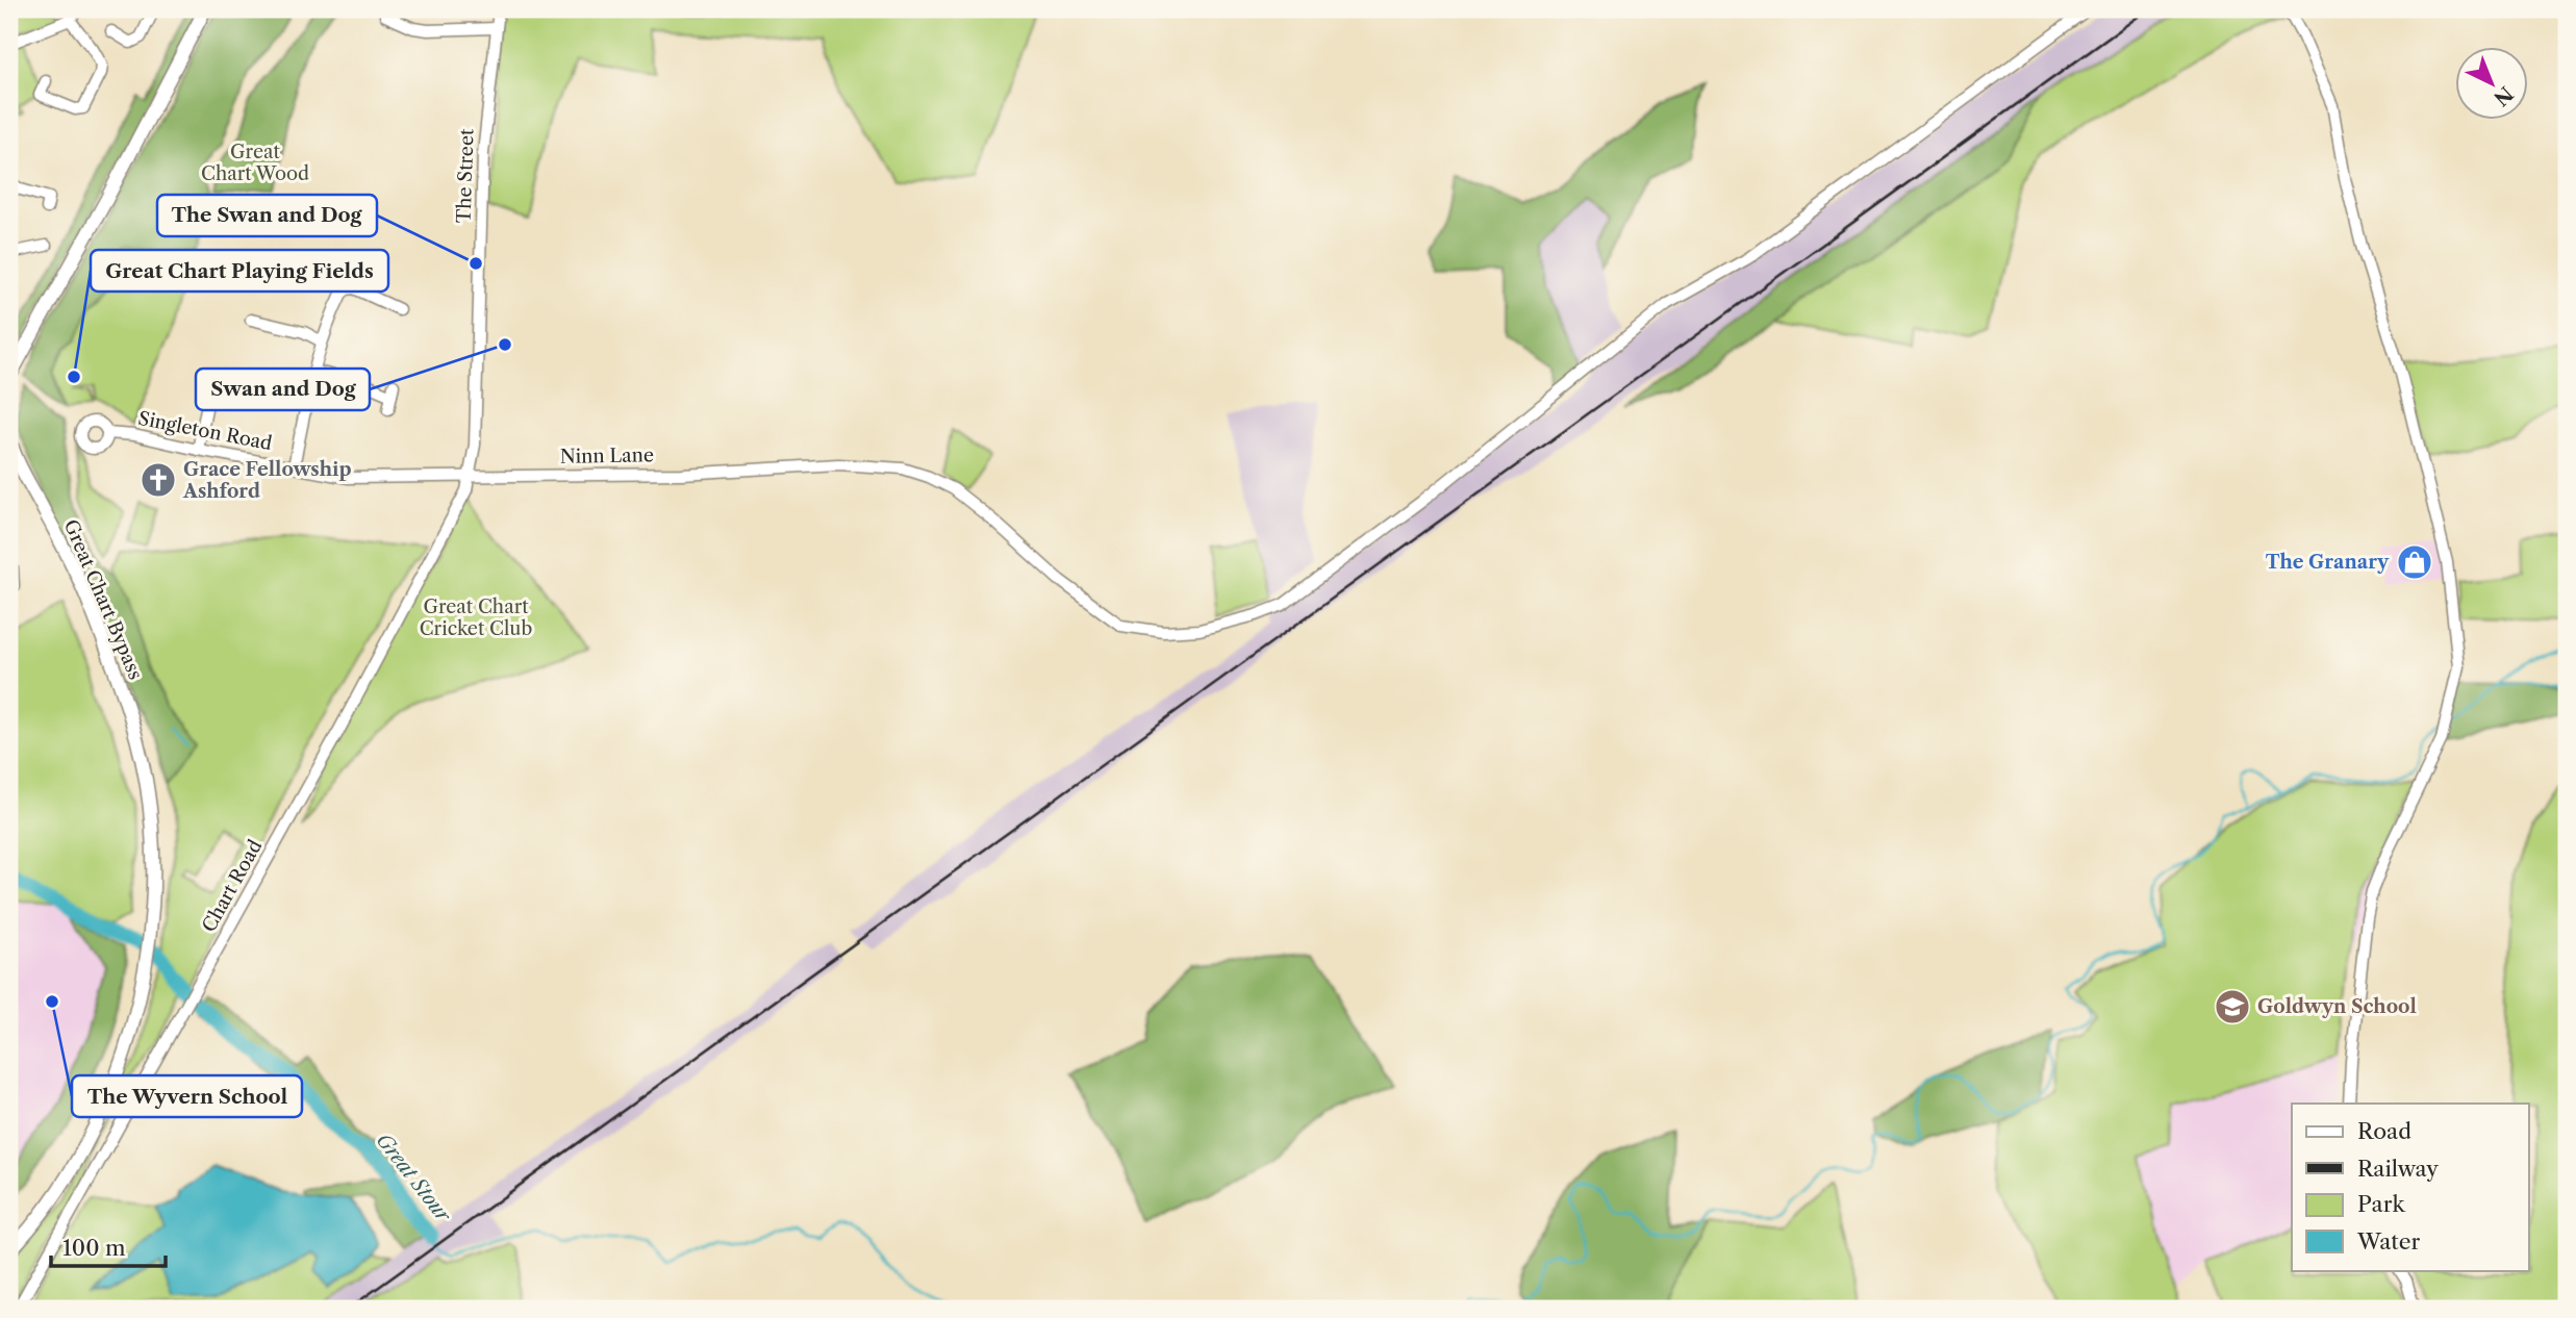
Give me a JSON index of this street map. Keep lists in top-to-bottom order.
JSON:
{
  "streets": {
    "main road": ["Great Chart Bypass"],
    "street": [
      "The Street",
      "Singleton Road",
      "Ninn Lane",
      "Chart Road"
    ]
  },
  "crossings": [
    ["The Street", "Singleton Road"],
    ["The Street", "Ninn Lane"],
    ["The Street", "Chart Road"],
    ["Singleton Road", "Ninn Lane"],
    ["Singleton Road", "Chart Road"],
    ["Ninn Lane", "Chart Road"]
  ],
  "water": ["Great Stour"],
  "parks": ["Great Chart Wood", "Great Chart Cricket Club"],
  "places": {
    "other": [
      "The Swan and Dog",
      "Swan and Dog",
      "Great Chart Playing Fields",
      "The Wyvern School"
    ],
    "church": ["Grace Fellowship Ashford"],
    "shop": ["The Granary"],
    "school or university": ["Goldwyn School"]
  },
  "legend": [
    "Road",
    "Railway",
    "Park",
    "Water"
  ],
  "scale_bar": "100 m",
  "north": "bottom right"
}
